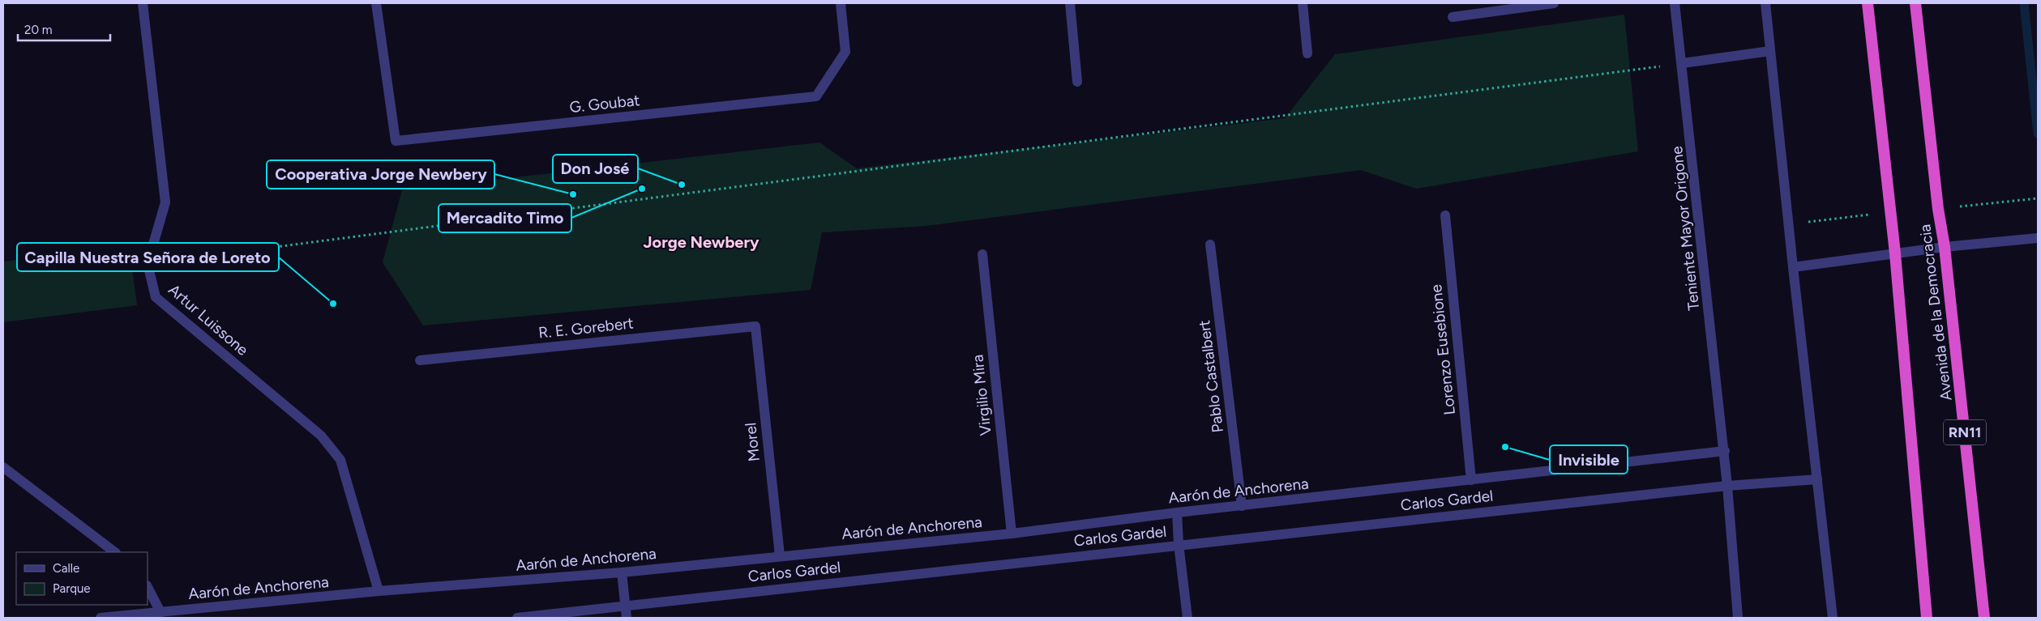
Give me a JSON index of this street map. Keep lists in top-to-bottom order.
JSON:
{
  "streets": {
    "highway": ["Avenida de la Democracia", "RN11"],
    "street": [
      "G. Goubat",
      "Teniente Mayor Origone",
      "Artur Luissone",
      "R. E. Gorebert",
      "Lorenzo Eusebione",
      "Pablo Castalbert",
      "Virgilio Mira",
      "Morel",
      "Aarón de Anchorena",
      "Carlos Gardel"
    ]
  },
  "crossings": [
    ["Teniente Mayor Origone", "Aarón de Anchorena"],
    ["Teniente Mayor Origone", "Carlos Gardel"],
    ["Artur Luissone", "Aarón de Anchorena"],
    ["R. E. Gorebert", "Morel"],
    ["Lorenzo Eusebione", "Aarón de Anchorena"],
    ["Pablo Castalbert", "Aarón de Anchorena"],
    ["Virgilio Mira", "Aarón de Anchorena"],
    ["Morel", "Aarón de Anchorena"]
  ],
  "districts": ["Jorge Newbery"],
  "places": [
    "Don José",
    "Mercadito Timo",
    "Cooperativa Jorge Newbery",
    "Capilla Nuestra Señora de Loreto",
    "Invisible"
  ],
  "legend": ["Calle", "Parque"],
  "scale_bar": "20 m"
}
